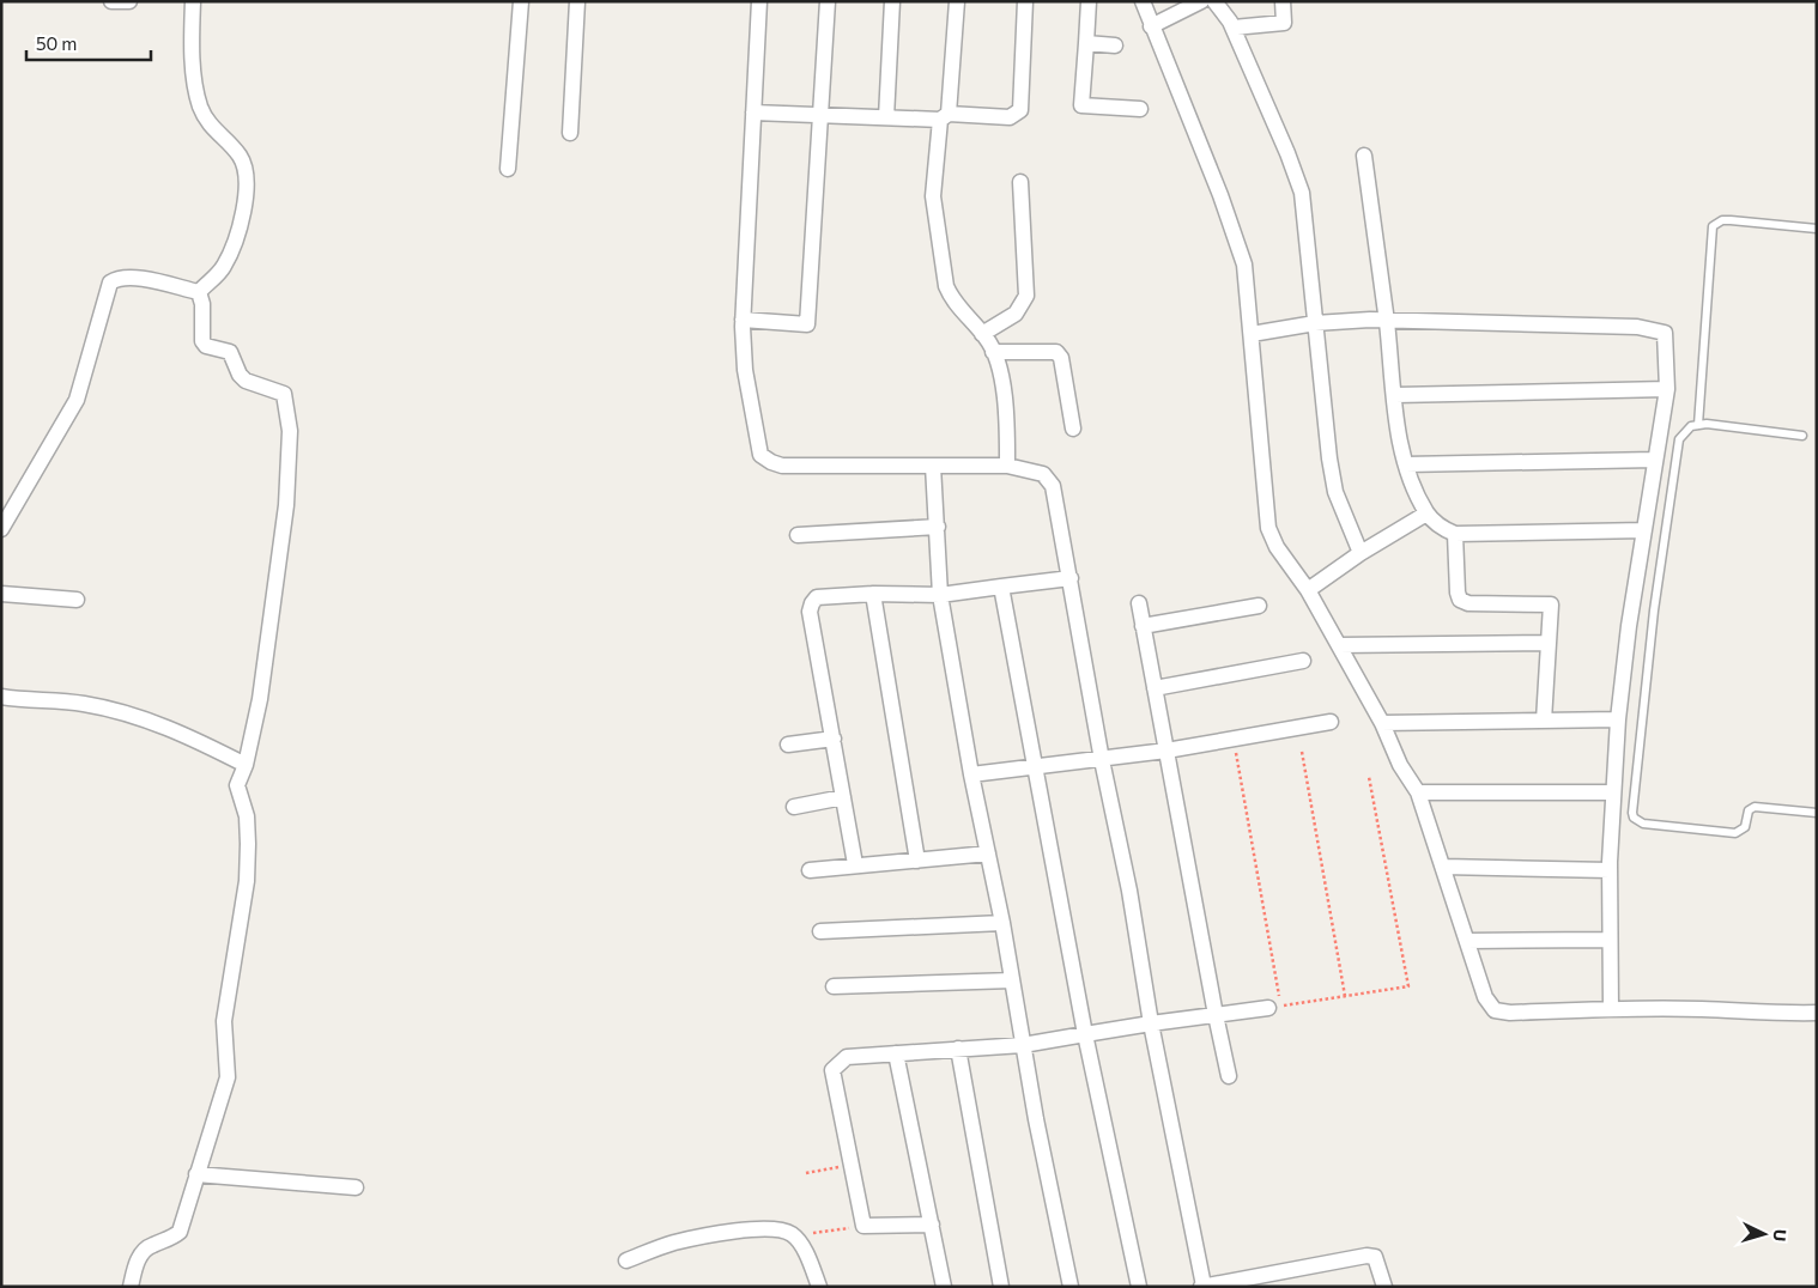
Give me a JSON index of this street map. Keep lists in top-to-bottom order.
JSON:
{
  "scale_bar": "50 m",
  "north": "right"
}
